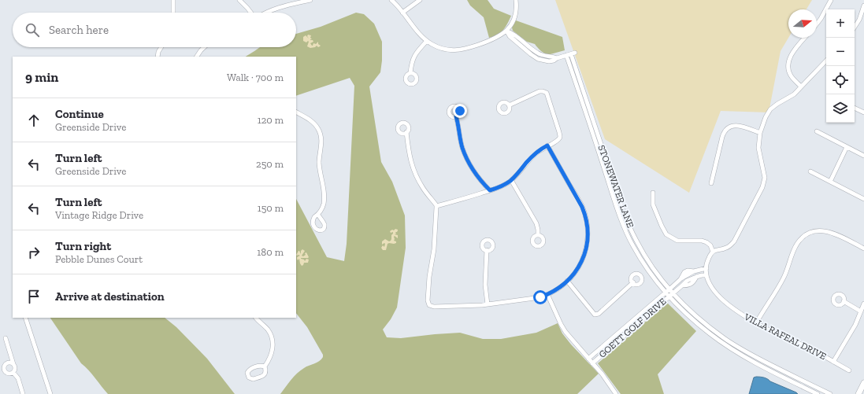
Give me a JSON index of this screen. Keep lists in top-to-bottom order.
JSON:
{
  "streets": {
    "street": ["STONEWATER LANE", "GOETT GOLF DRIVE", "VILLA RAFEAL DRIVE"]
  },
  "crossings": [
    ["STONEWATER LANE", "GOETT GOLF DRIVE"],
    ["GOETT GOLF DRIVE", "VILLA RAFEAL DRIVE"]
  ],
  "north": "right",
  "page": {
    "map_buttons": ["+", "−"],
    "search": "Search here",
    "heading": ["9 min", "Walk · 700 m"],
    "list": [
      ["Continue", "Greenside Drive", "120 m"],
      ["Turn left", "Greenside Drive", "250 m"],
      ["Turn left", "Vintage Ridge Drive", "150 m"],
      ["Turn right", "Pebble Dunes Court", "180 m"],
      "Arrive at destination"
    ]
  }
}
